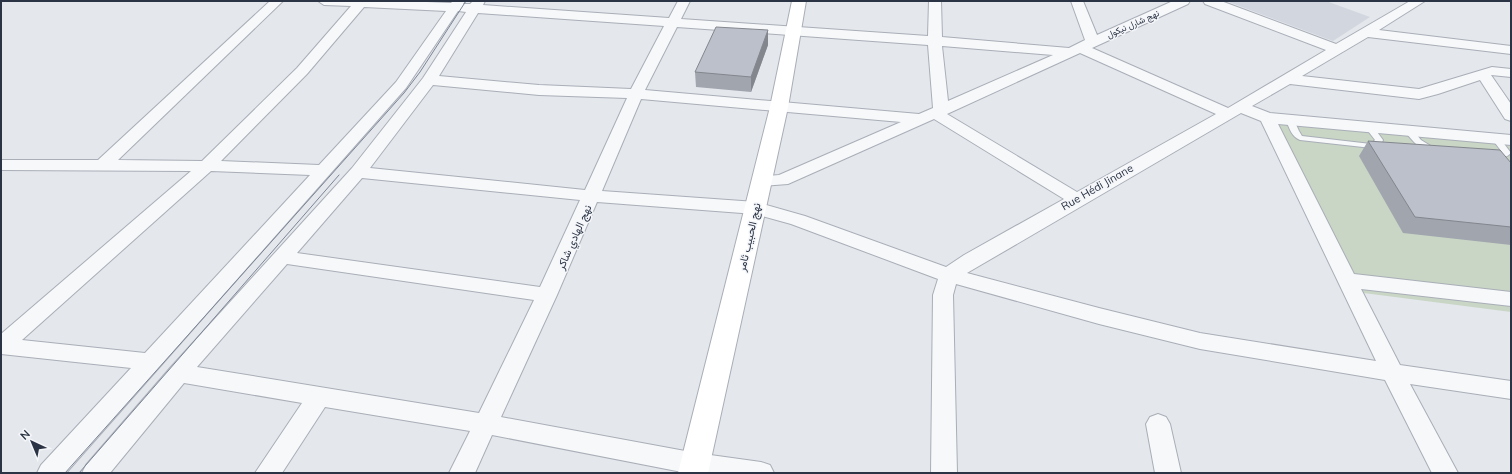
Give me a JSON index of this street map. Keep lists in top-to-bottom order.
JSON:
{
  "streets": {
    "street": [
      "نهج شارل نيكول",
      "Rue Hédi Jinane",
      "نهج الهادي شاكر",
      "نهج الحبيب ثامر"
    ]
  },
  "crossings": [
    ["نهج شارل نيكول", "نهج الحبيب ثامر"]
  ],
  "north": "top left"
}
